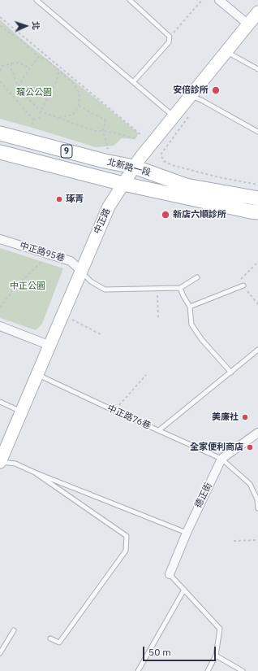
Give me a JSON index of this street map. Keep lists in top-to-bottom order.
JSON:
{
  "streets": {
    "main road": ["9", "北新路一段"],
    "street": ["中正路", "中正路95巷", "德正街"],
    "lane": ["中正路76巷"]
  },
  "crossings": [
    ["北新路一段", "中正路"],
    ["中正路", "中正路95巷"],
    ["中正路", "中正路76巷"],
    ["中正路76巷", "德正街"]
  ],
  "parks": ["瑠公公園", "中正公園"],
  "places": [
    "安倍診所",
    "琢青",
    "新店六順診所",
    "美廉社",
    "全家便利商店"
  ],
  "scale_bar": "50 m",
  "north": "right"
}
